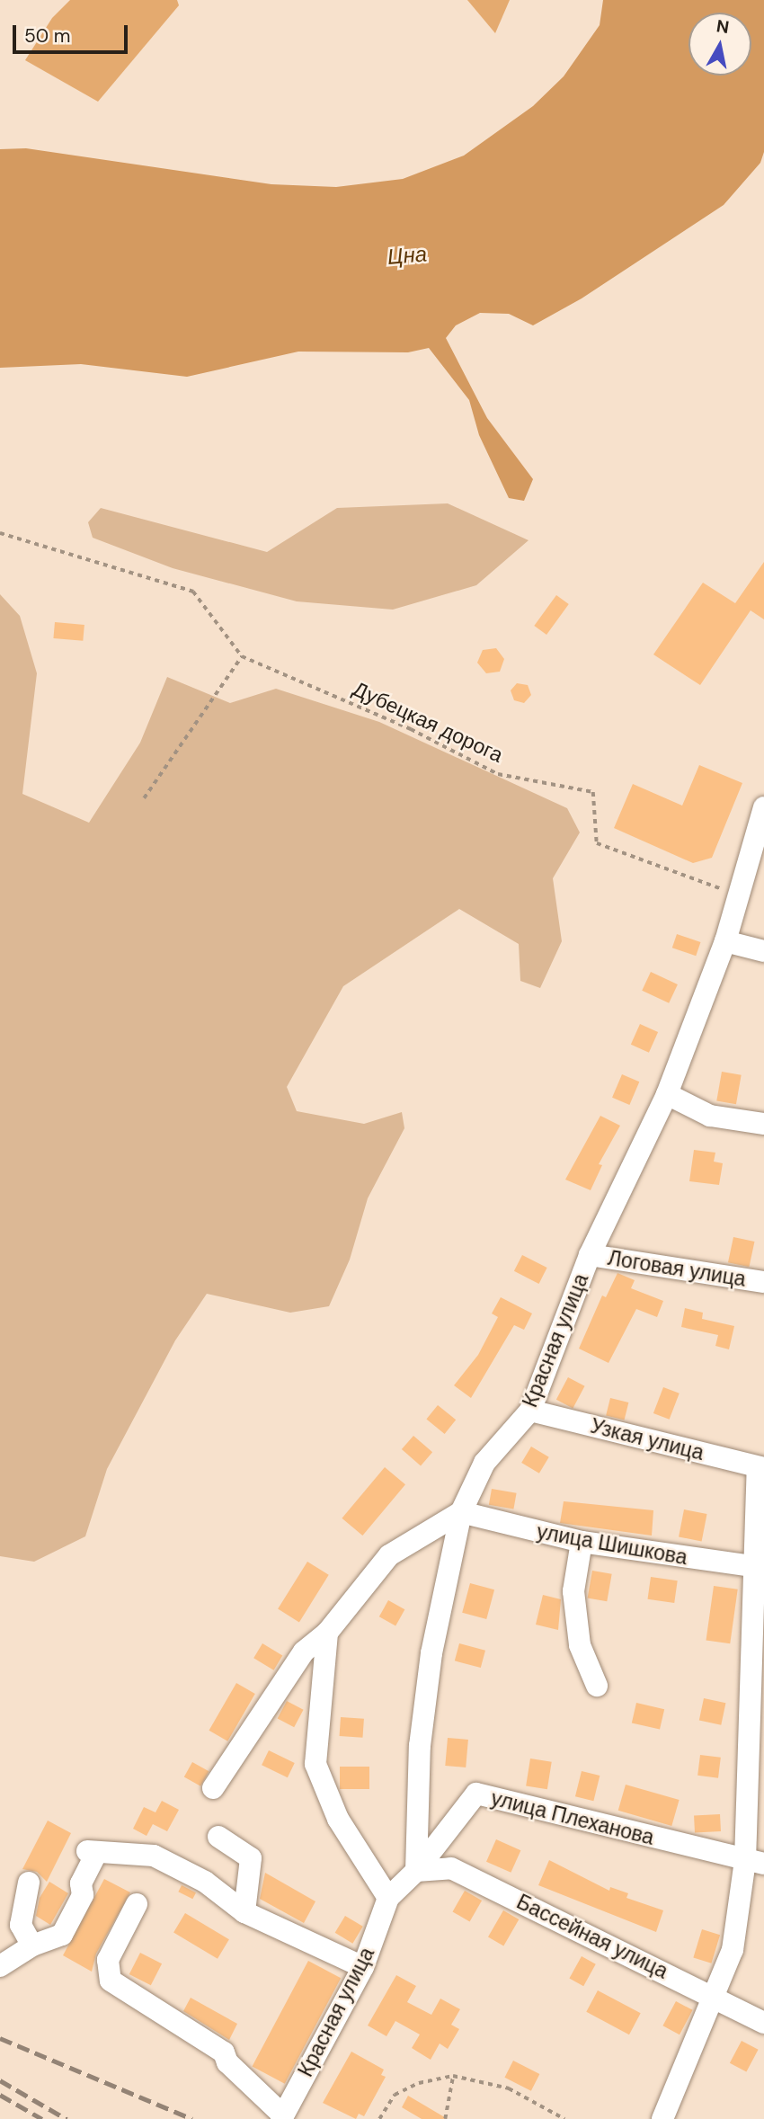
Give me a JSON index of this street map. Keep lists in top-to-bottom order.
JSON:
{
  "streets": {
    "street": [
      "Логовая улица",
      "Красная улица",
      "Узкая улица",
      "улица Шишкова",
      "улица Плеханова",
      "Бассейная улица"
    ],
    "path": ["Дубецкая дорога"]
  },
  "crossings": [
    ["Дубецкая дорога", "Красная улица"],
    ["Логовая улица", "Красная улица"],
    ["Красная улица", "Узкая улица"],
    ["Красная улица", "улица Шишкова"],
    ["Красная улица", "улица Плеханова"],
    ["Красная улица", "Бассейная улица"],
    ["улица Плеханова", "Бассейная улица"]
  ],
  "water": ["Цна"],
  "scale_bar": "50 m",
  "north": "top"
}
